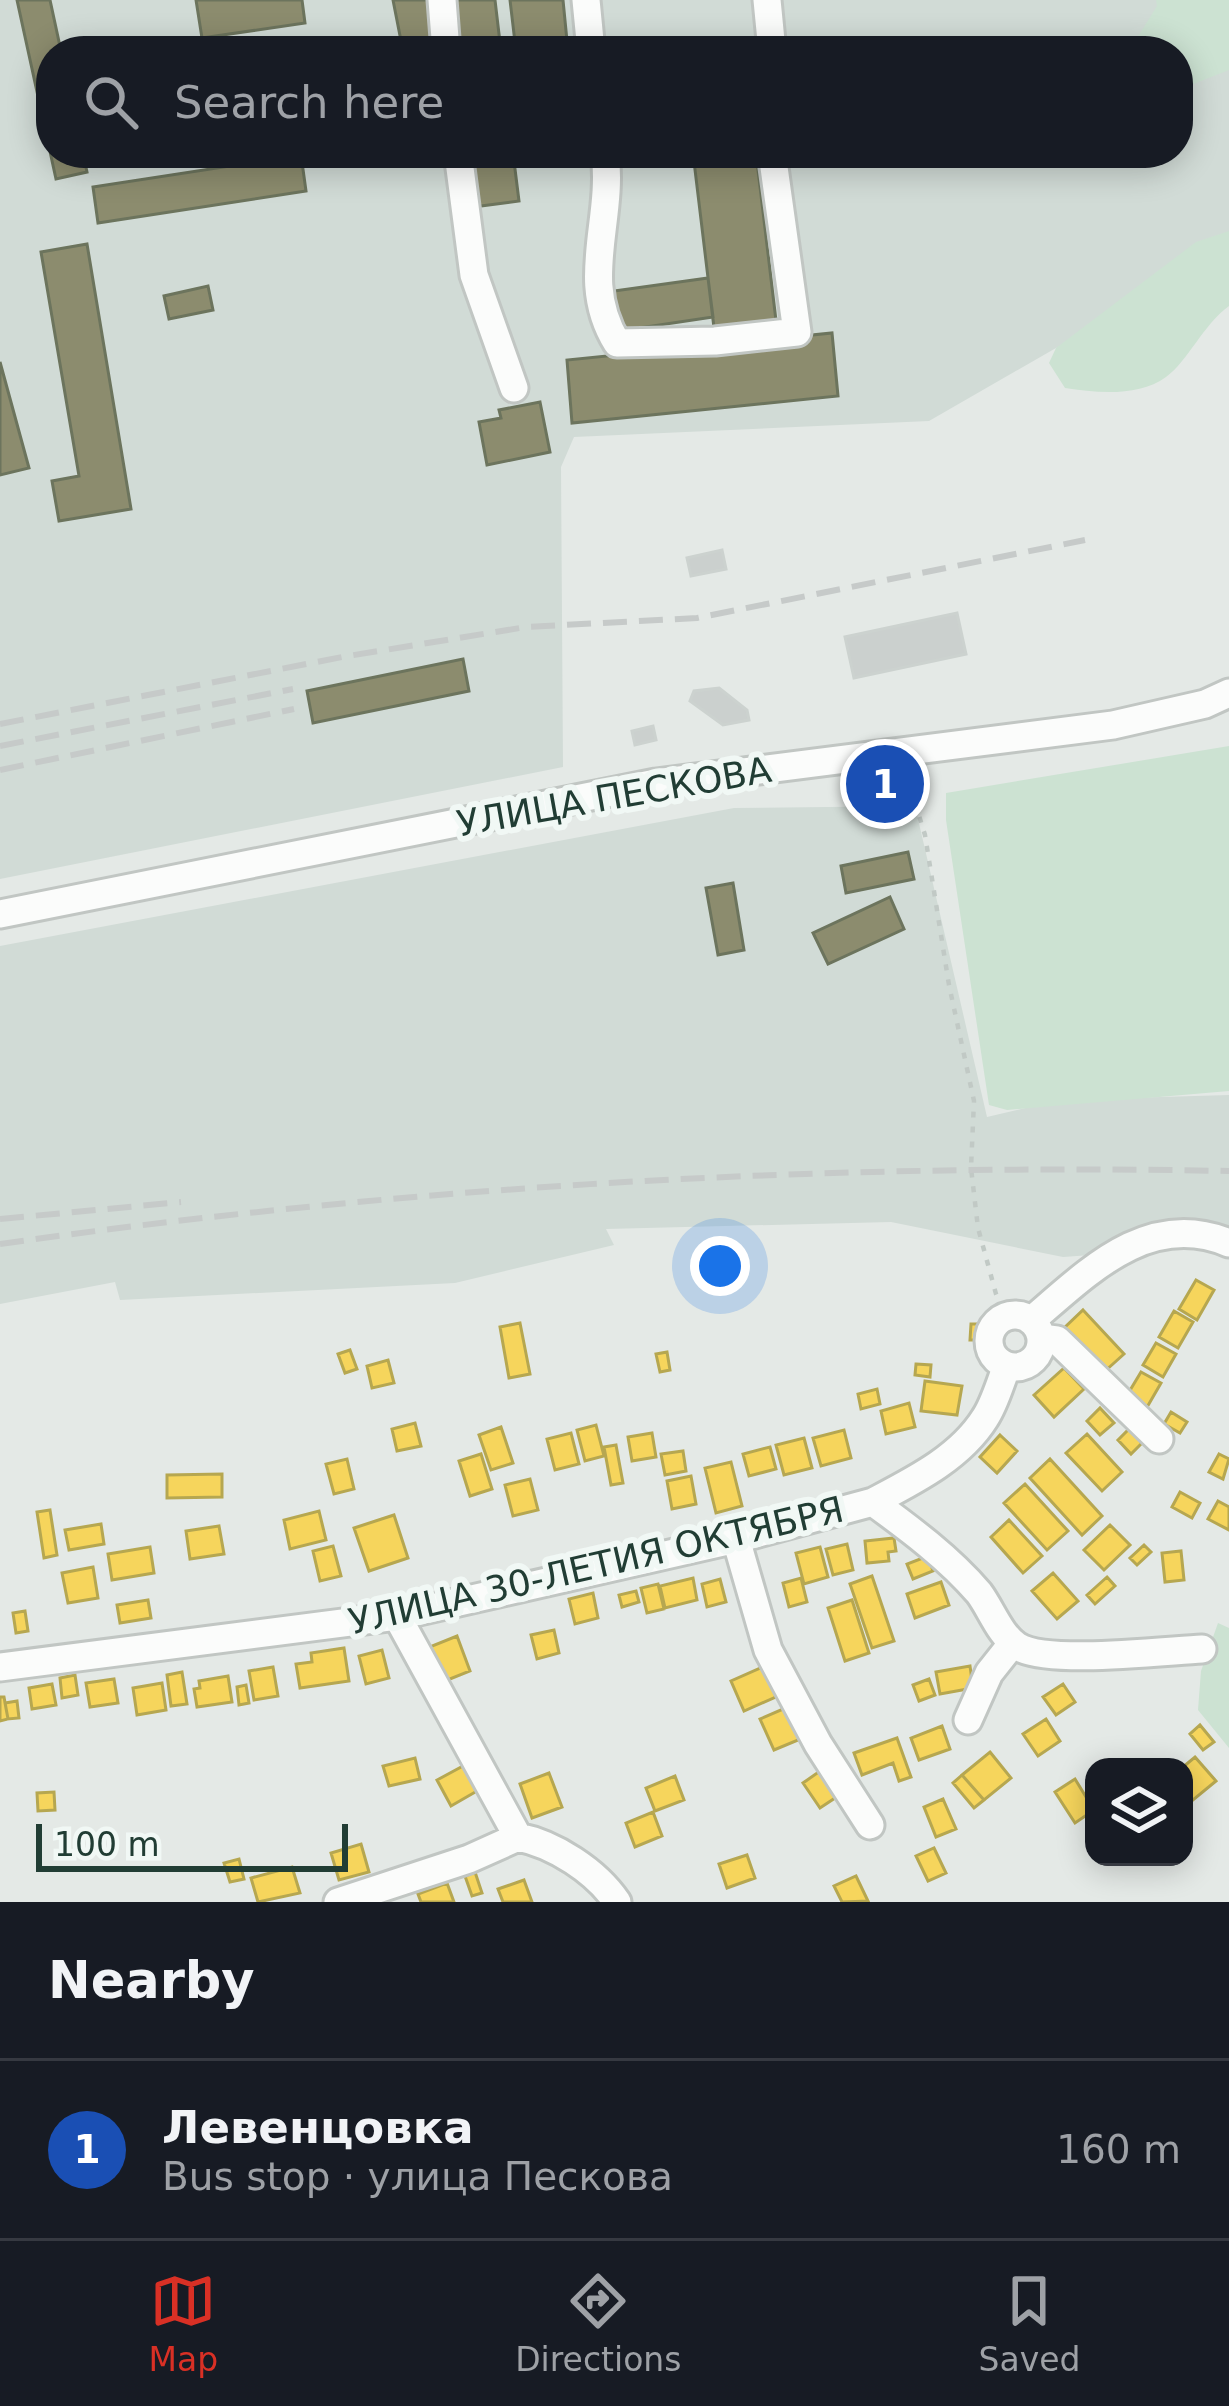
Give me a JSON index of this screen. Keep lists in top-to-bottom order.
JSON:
{
  "streets": {
    "street": ["УЛИЦА ПЕСКОВА", "УЛИЦА 30-ЛЕТИЯ ОКТЯБРЯ"]
  },
  "scale_bar": "100 m",
  "page": {
    "search": "Search here",
    "pins": "1",
    "scale": "100 m",
    "heading": "Nearby",
    "list": [
      {
        "mark": "1",
        "name": "Левенцовка",
        "note": "Bus stop · улица Пескова",
        "value": "160 m"
      }
    ],
    "nav": ["Map", "Directions", "Saved"]
  }
}
